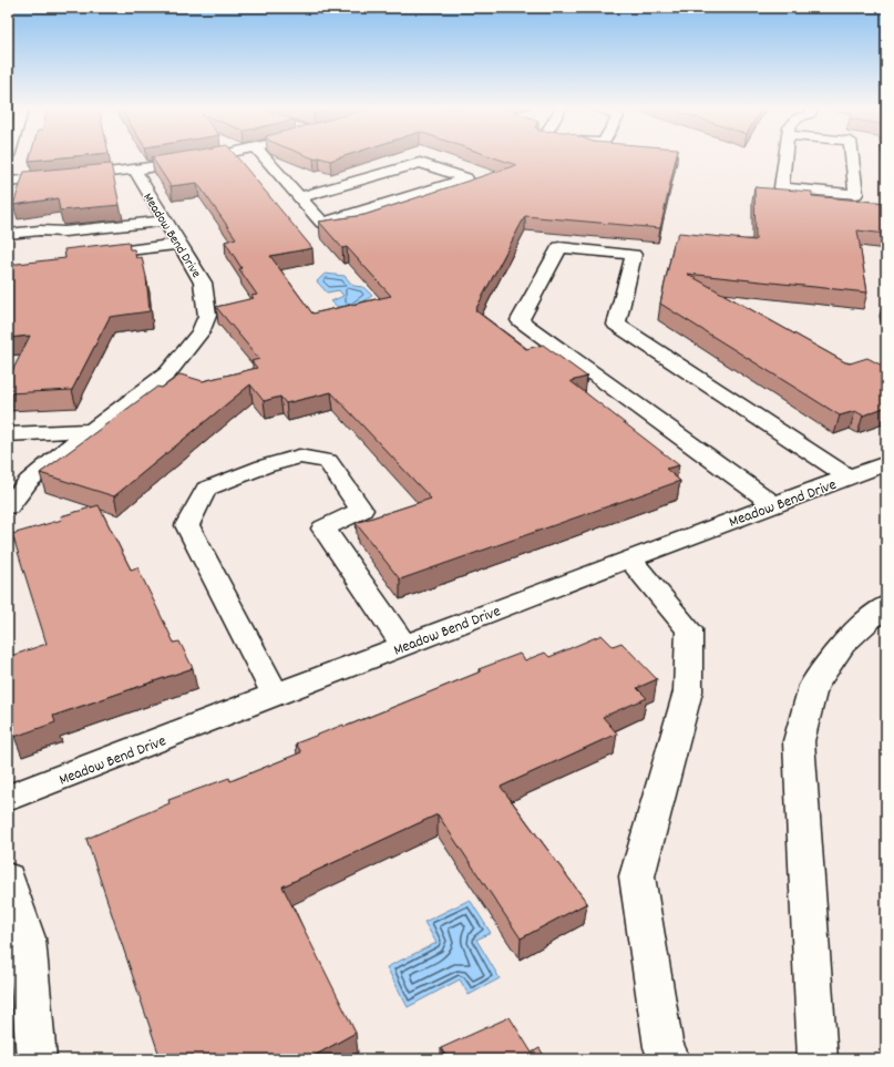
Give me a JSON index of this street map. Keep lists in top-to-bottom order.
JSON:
{
  "streets": {
    "street": ["Meadow Bend Drive"]
  }
}
